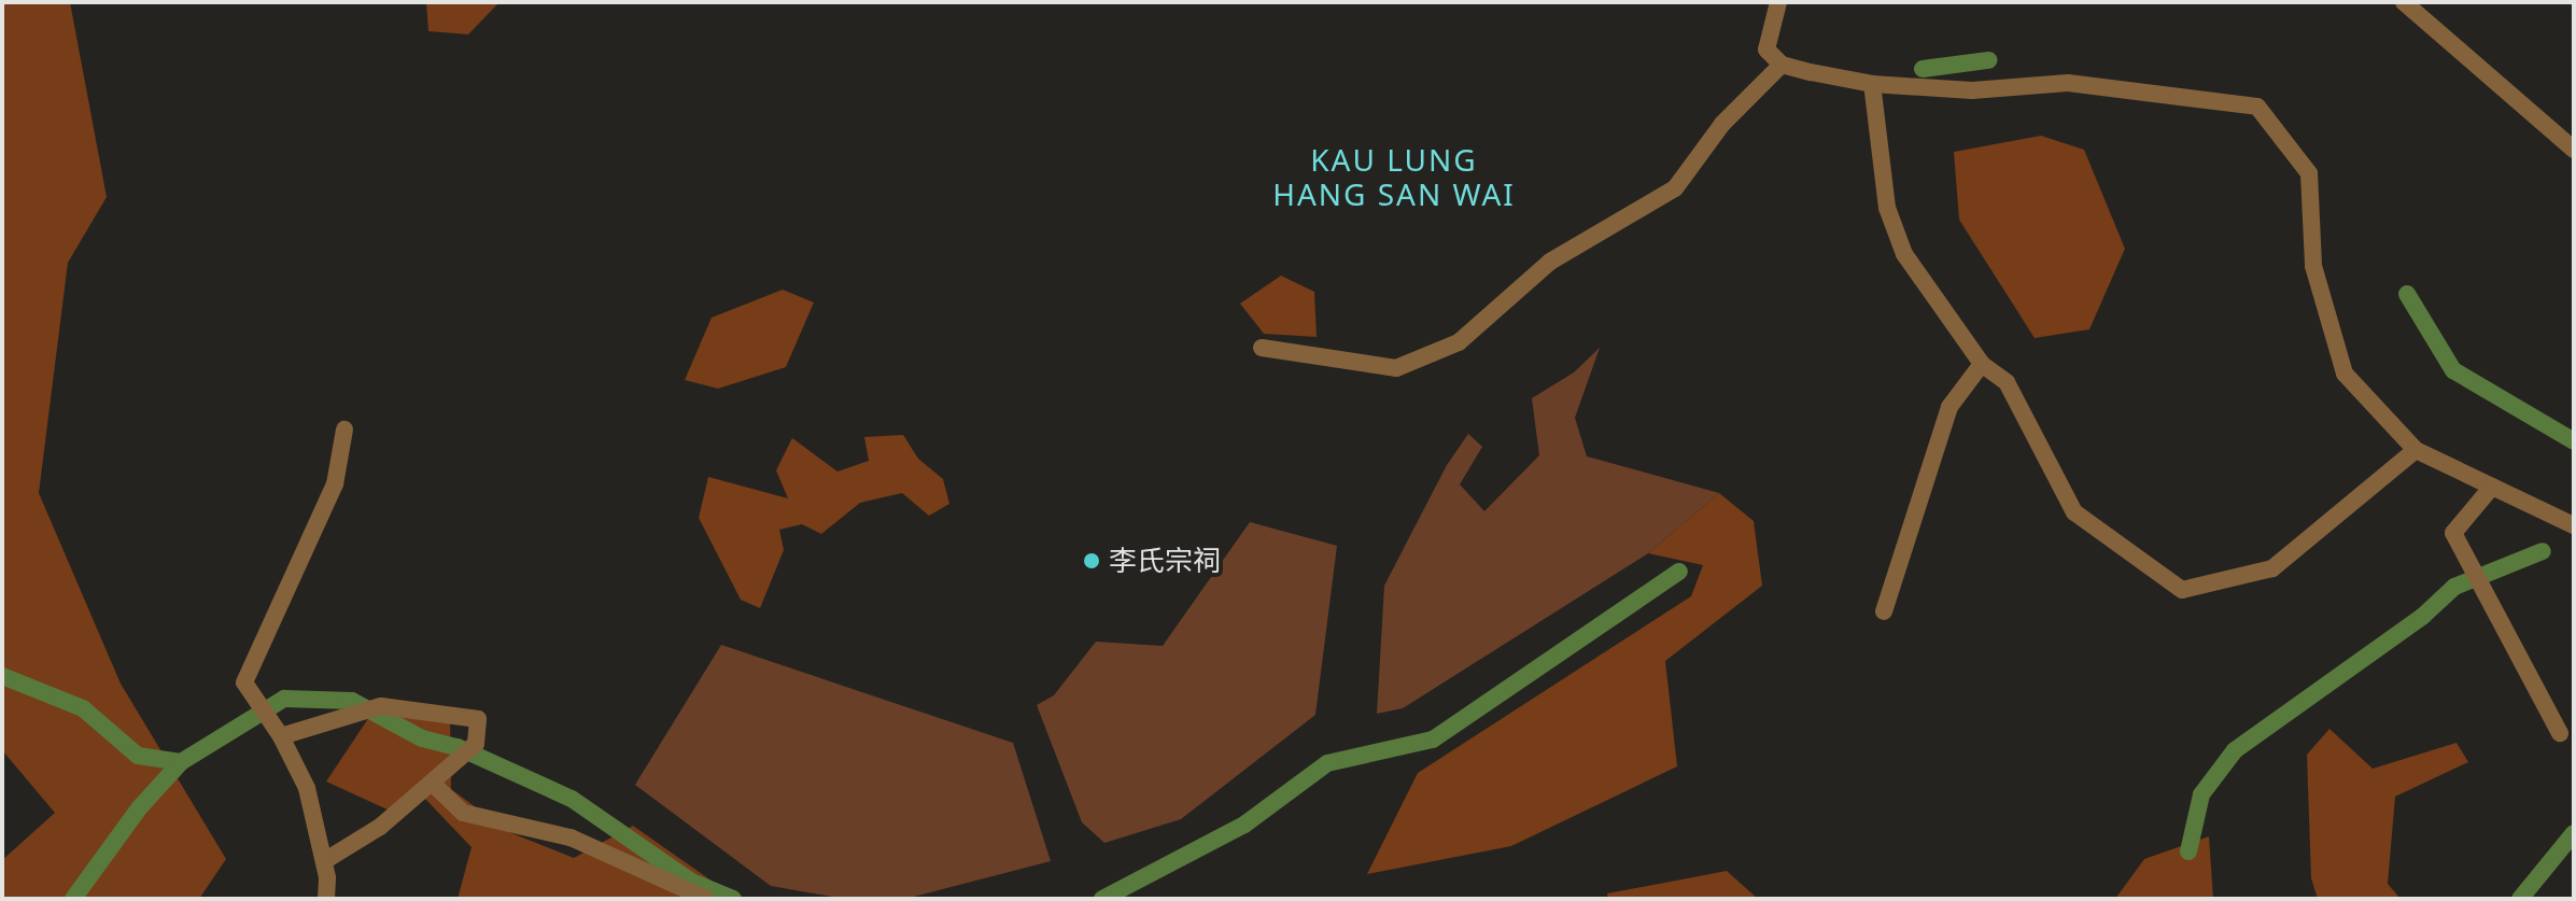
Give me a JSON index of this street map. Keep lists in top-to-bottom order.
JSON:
{
  "districts": ["KAU LUNG HANG SAN WAI"],
  "places": ["李氏宗祠"]
}
